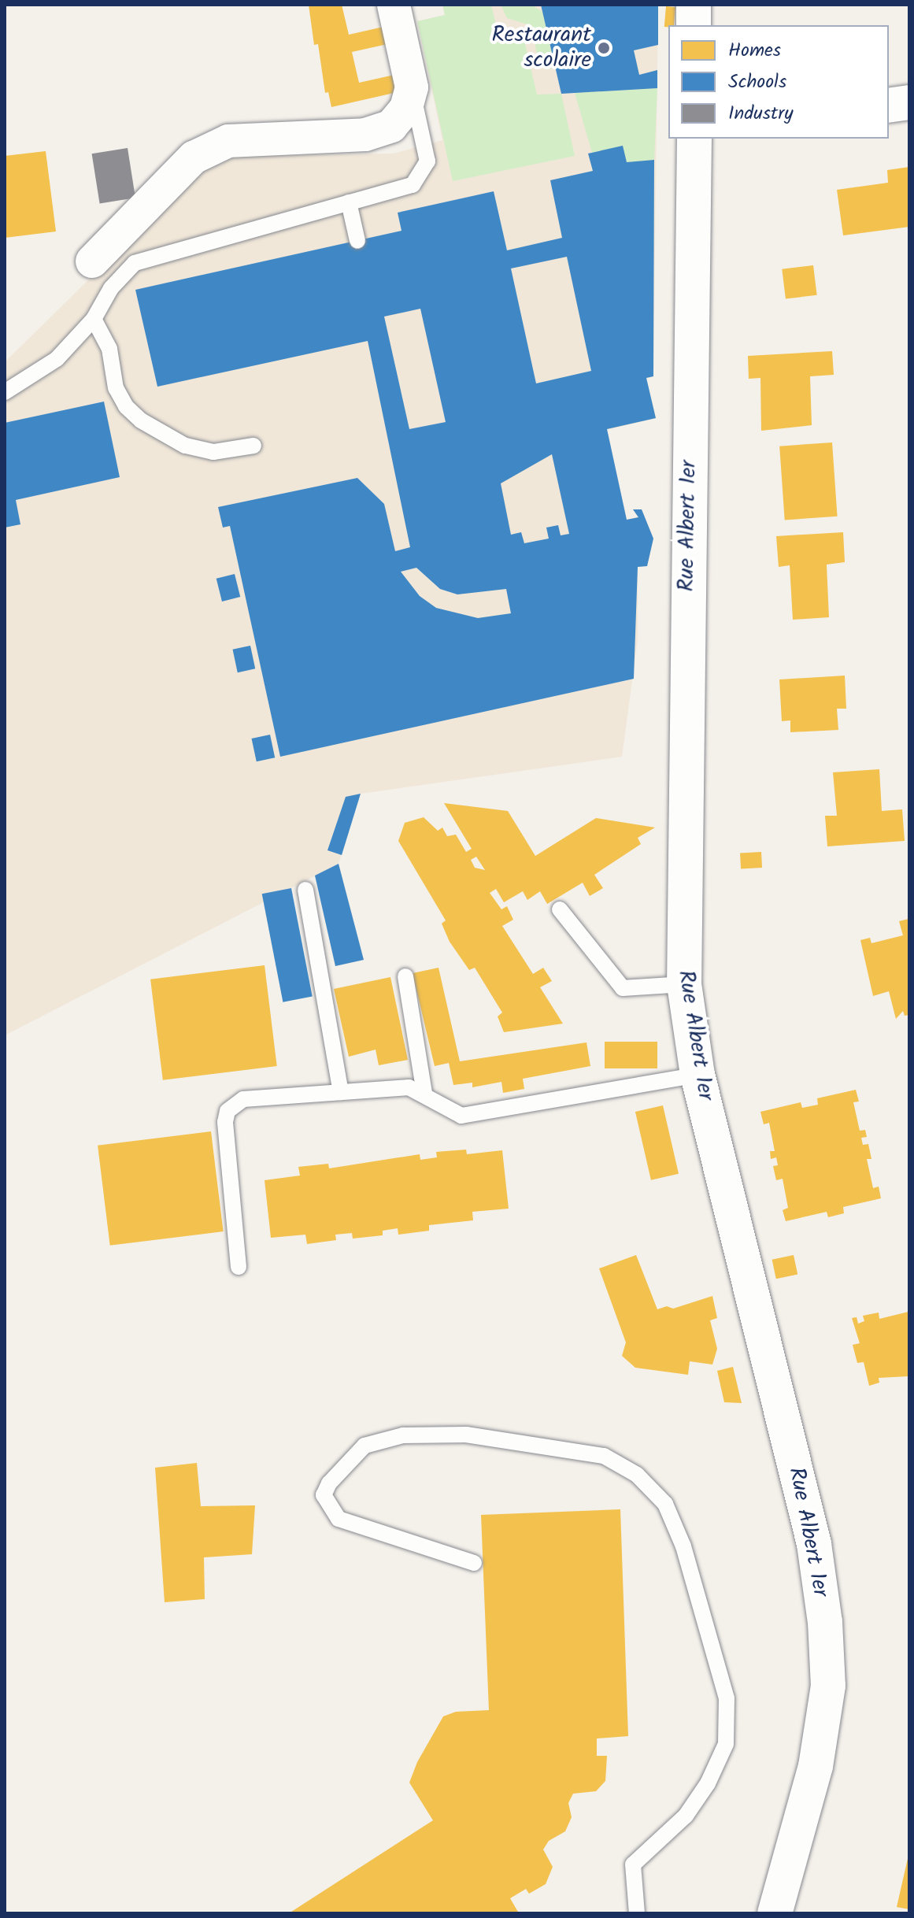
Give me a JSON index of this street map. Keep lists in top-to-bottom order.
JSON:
{
  "streets": {
    "street": ["Rue Albert 1er"]
  },
  "places": ["Restaurant scolaire"],
  "legend": ["Homes", "Schools", "Industry"]
}
